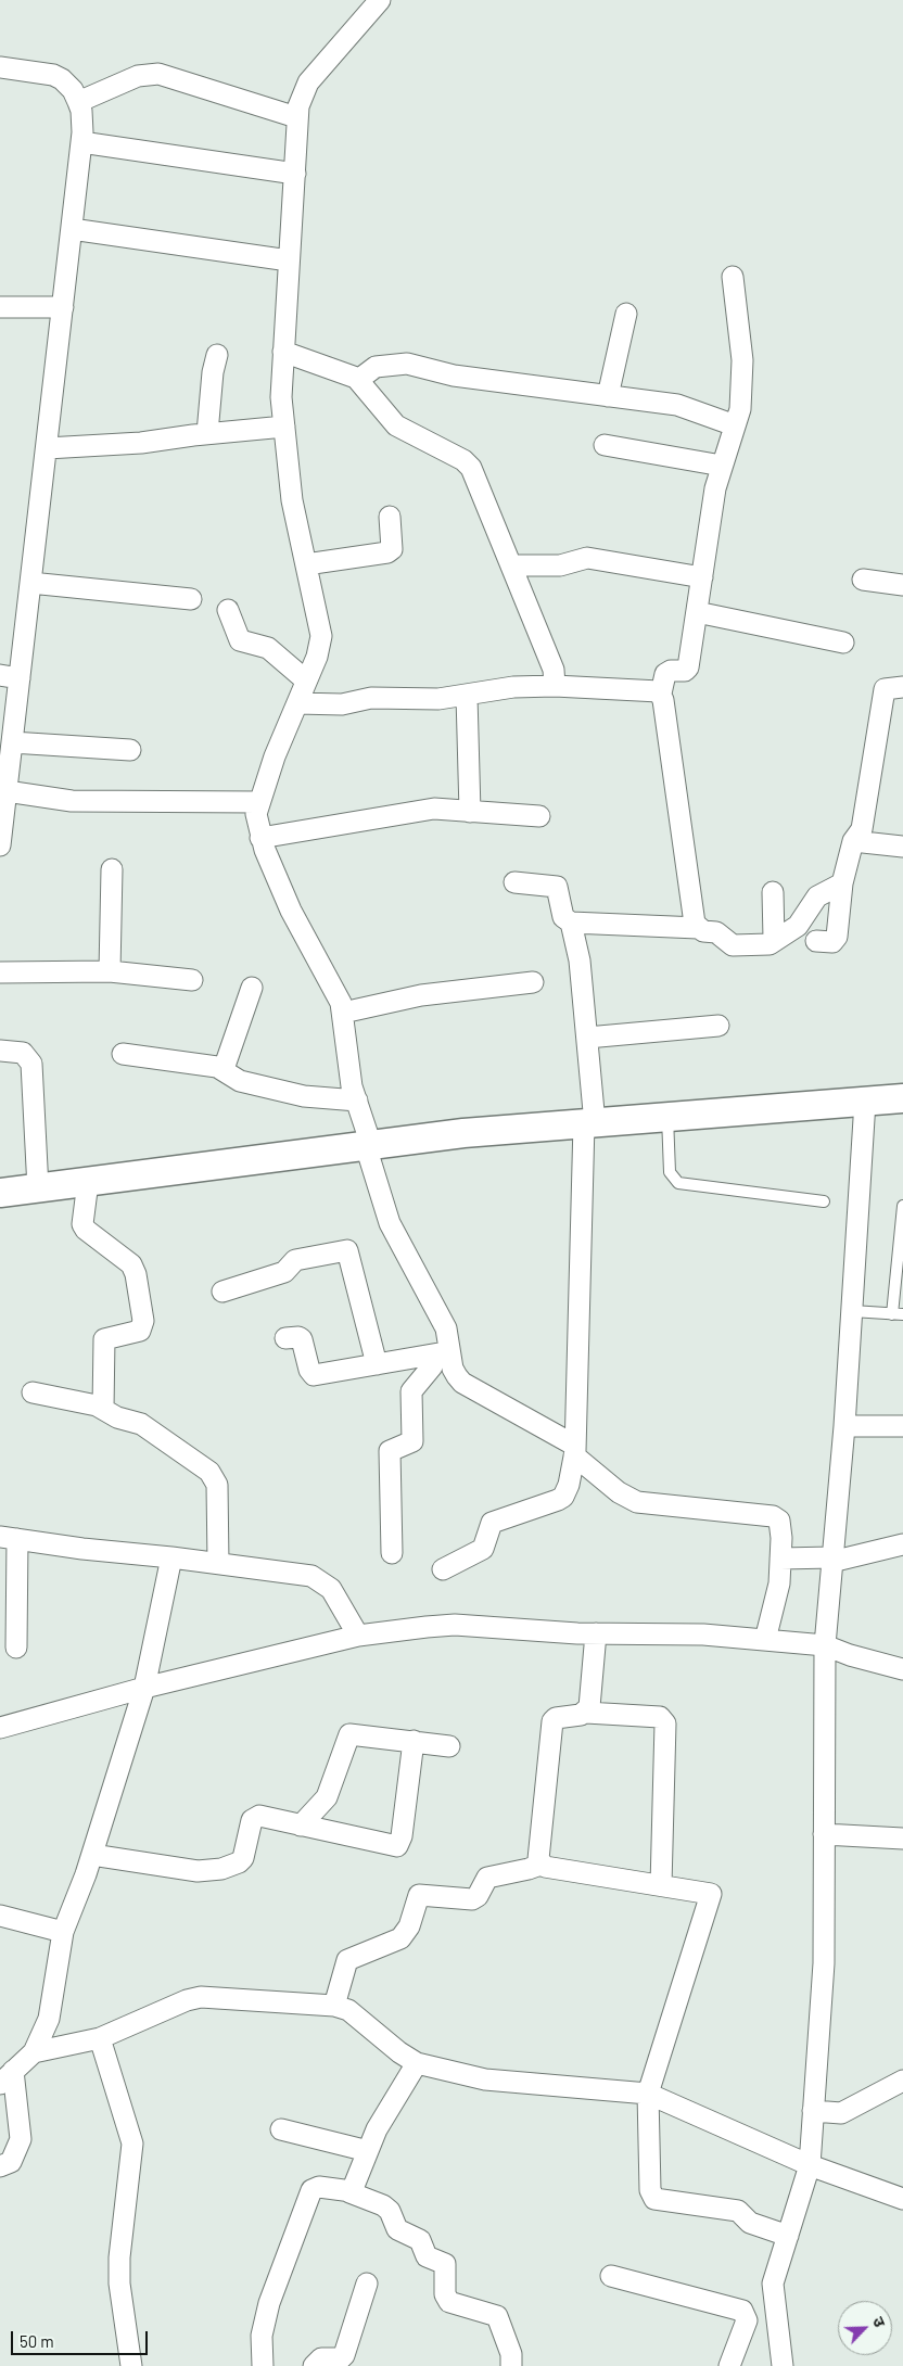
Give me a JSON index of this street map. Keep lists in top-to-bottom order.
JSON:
{
  "scale_bar": "50 m",
  "north": "top right"
}
